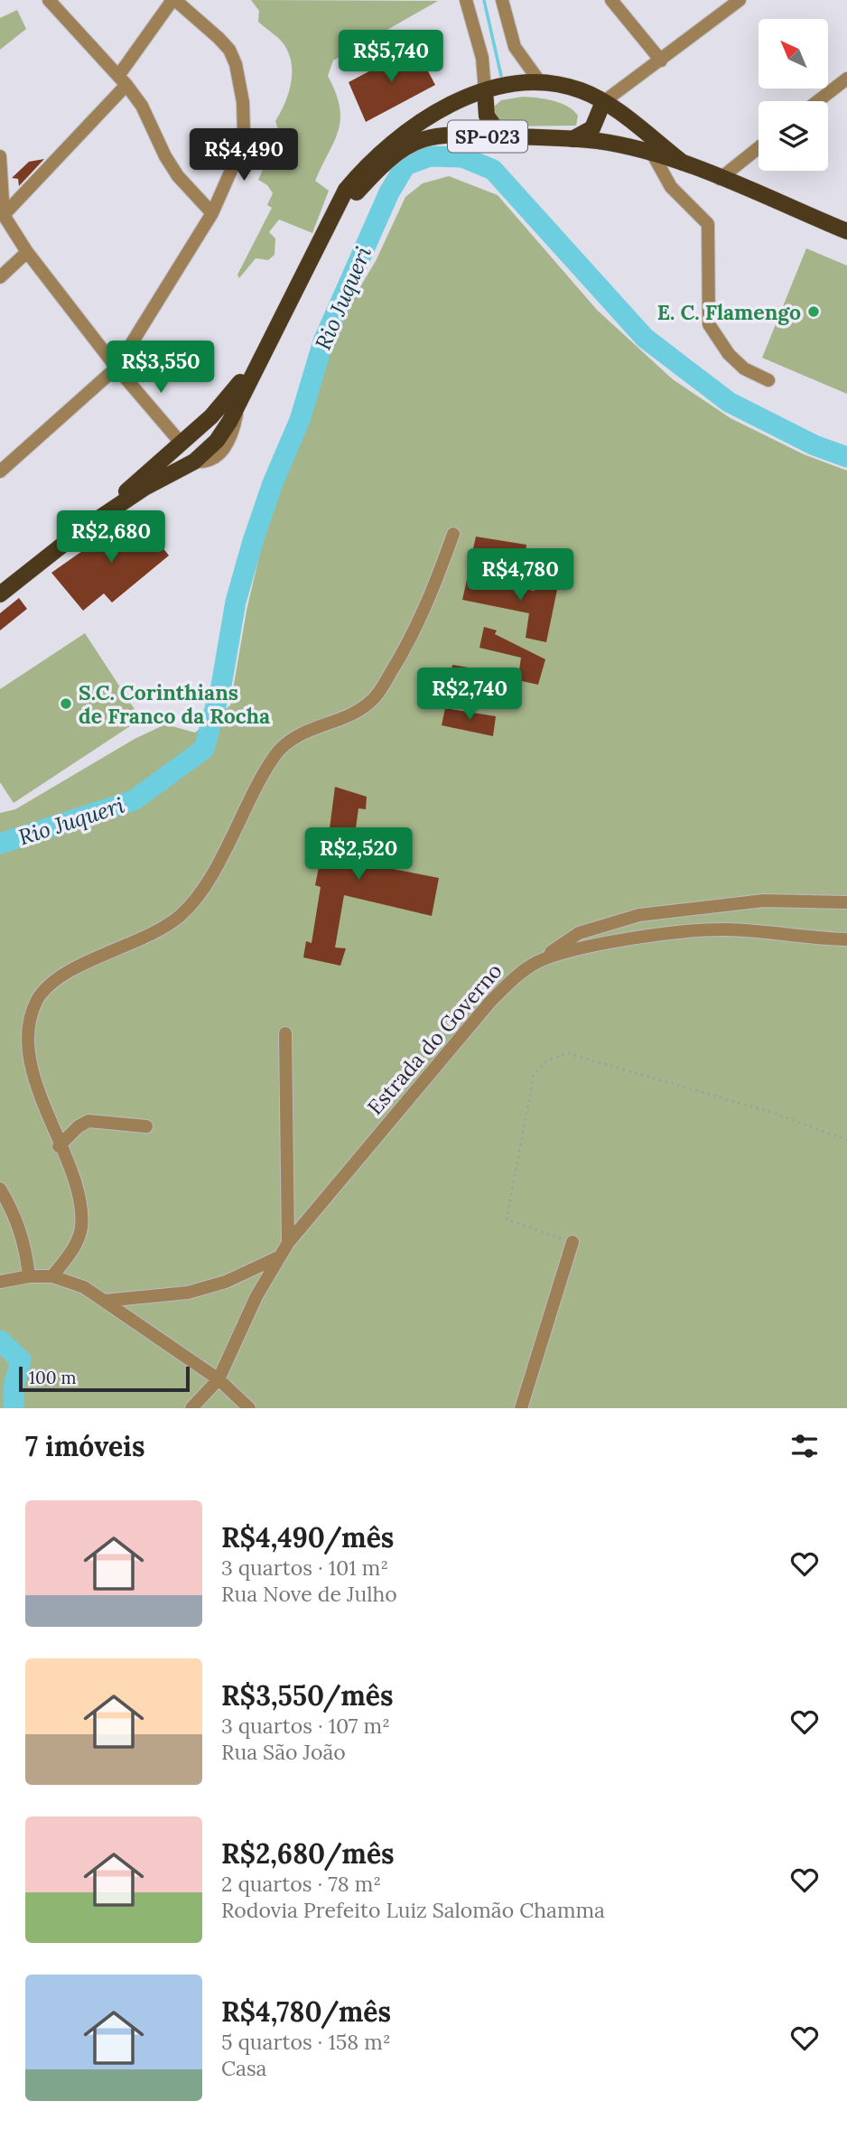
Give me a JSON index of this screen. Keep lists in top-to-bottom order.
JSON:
{
  "streets": {
    "main road": ["SP-023"],
    "street": ["Estrada do Governo"]
  },
  "water": ["Rio Juqueri"],
  "places": ["E. C. Flamengo", "S.C. Corinthians de Franco da Rocha"],
  "scale_bar": "100 m",
  "north": "top left",
  "page": {
    "price": [
      "R$5,740",
      "R$4,490",
      "R$3,550",
      "R$2,680",
      "R$4,780",
      "R$2,740",
      "R$2,520"
    ],
    "scale": "100 m",
    "heading": "7 imóveis",
    "list": [
      {
        "name": "R$4,490/mês",
        "note": "3 quartos · 101 m² · Rua Nove de Julho"
      },
      {
        "name": "R$3,550/mês",
        "note": "3 quartos · 107 m² · Rua São João"
      },
      {
        "name": "R$2,680/mês",
        "note": "2 quartos · 78 m² · Rodovia Prefeito Luiz Salomão Chamma"
      },
      {
        "name": "R$4,780/mês",
        "note": "5 quartos · 158 m² · Casa"
      }
    ]
  }
}
